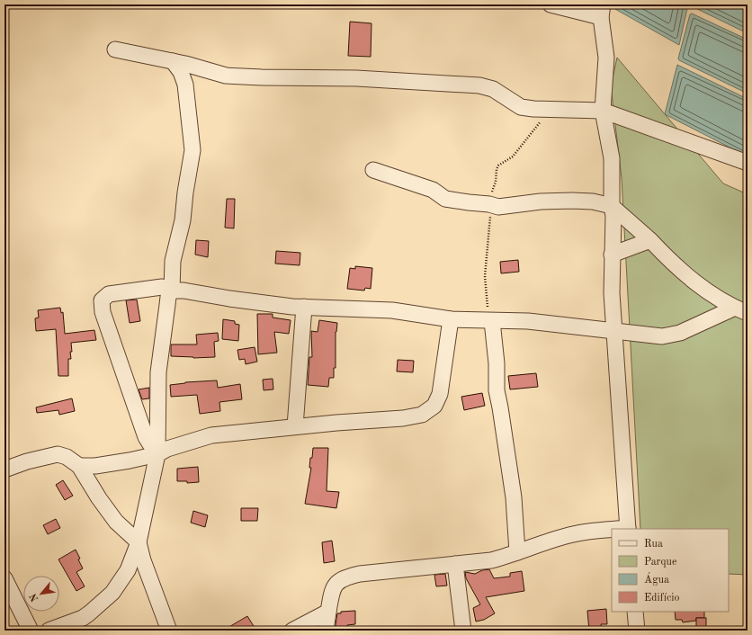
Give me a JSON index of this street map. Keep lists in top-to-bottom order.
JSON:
{
  "legend": [
    "Rua",
    "Parque",
    "Água",
    "Edifício"
  ],
  "north": "bottom left"
}
